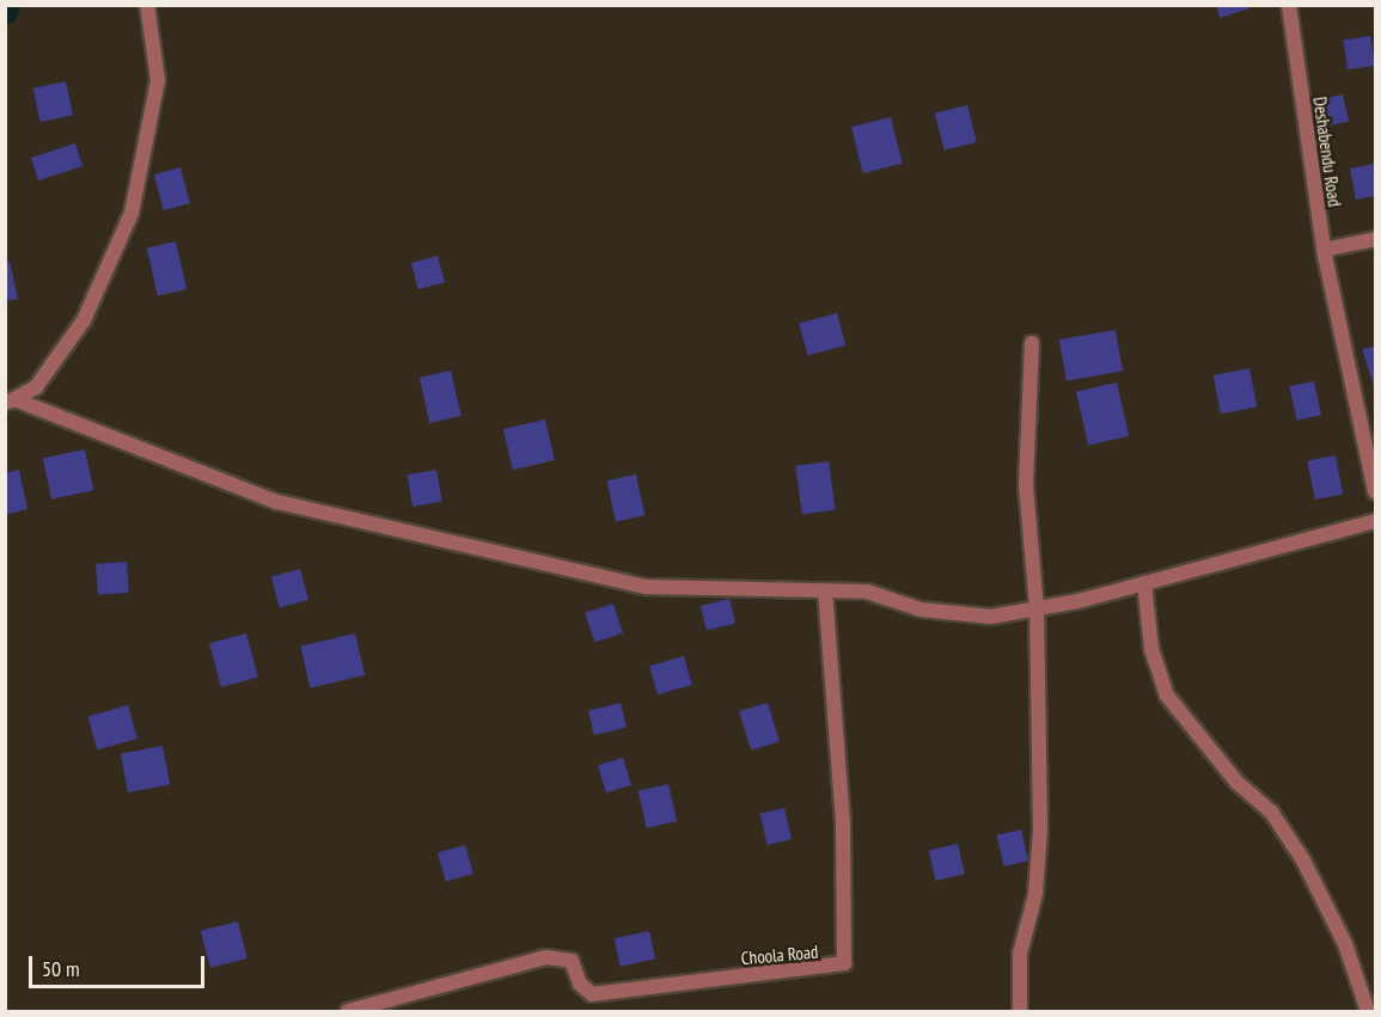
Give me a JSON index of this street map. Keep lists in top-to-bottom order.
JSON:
{
  "streets": {
    "street": ["Deshabendu Road", "Choola Road"]
  },
  "scale_bar": "50 m"
}
